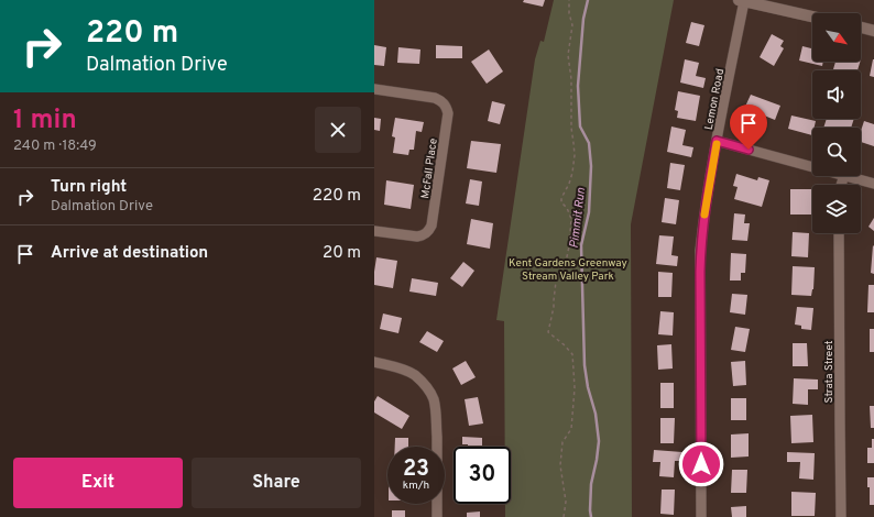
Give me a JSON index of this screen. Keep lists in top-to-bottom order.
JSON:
{
  "streets": {
    "street": ["Lemon Road", "McFall Place", "Strata Street"]
  },
  "water": ["Pimmit Run"],
  "parks": ["Kent Gardens Greenway Stream Valley Park"],
  "north": "bottom right",
  "page": {
    "turn": ["220 m", "Dalmation Drive"],
    "heading": ["1 min", "240 m · 18:49"],
    "list": [
      {
        "name": "Turn right",
        "note": "Dalmation Drive",
        "value": "220 m"
      },
      {
        "name": "Arrive at destination",
        "value": "20 m"
      }
    ],
    "speed": "23 km/h",
    "limit": "30",
    "buttons": ["Exit", "Share"]
  }
}
